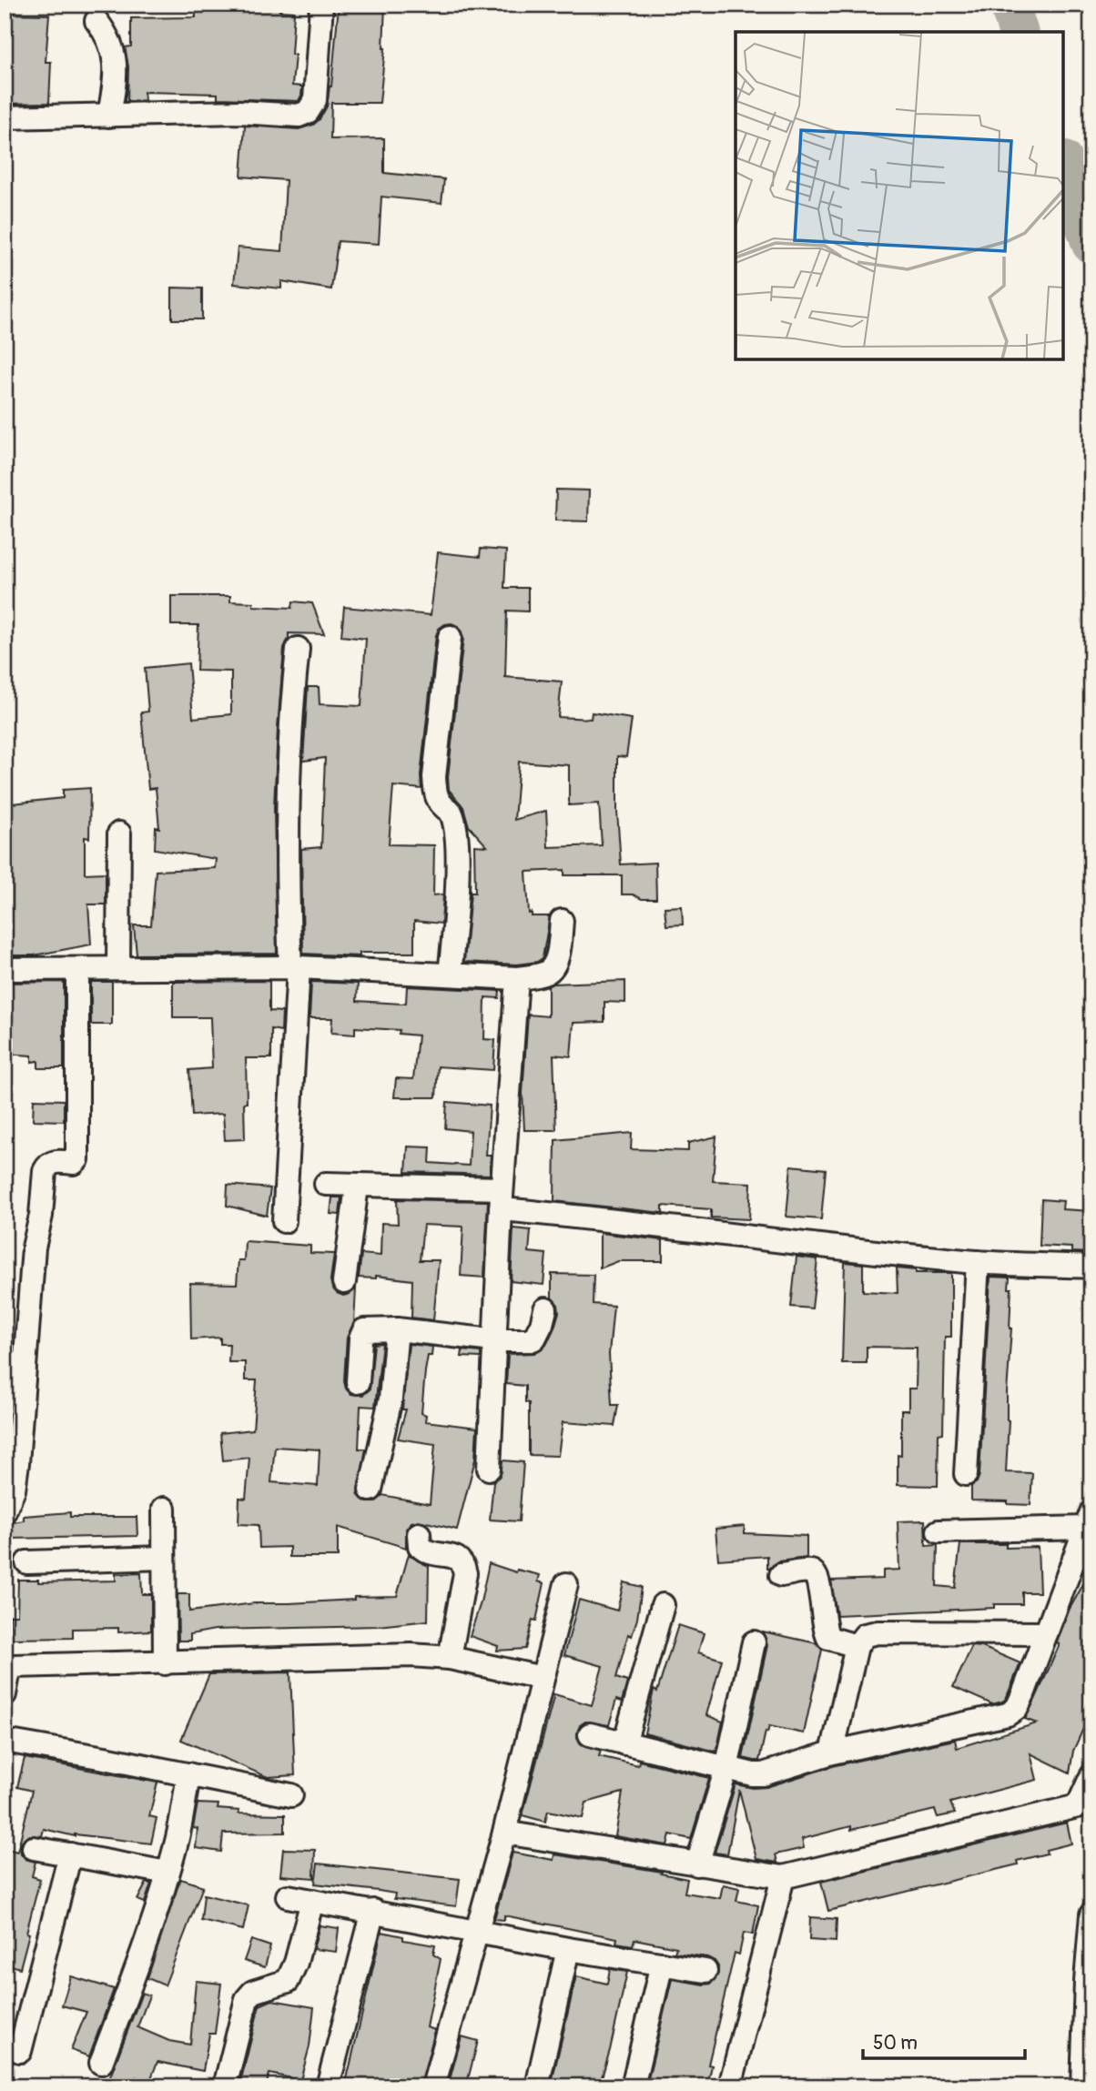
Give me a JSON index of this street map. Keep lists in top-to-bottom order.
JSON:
{
  "scale_bar": "50 m"
}
